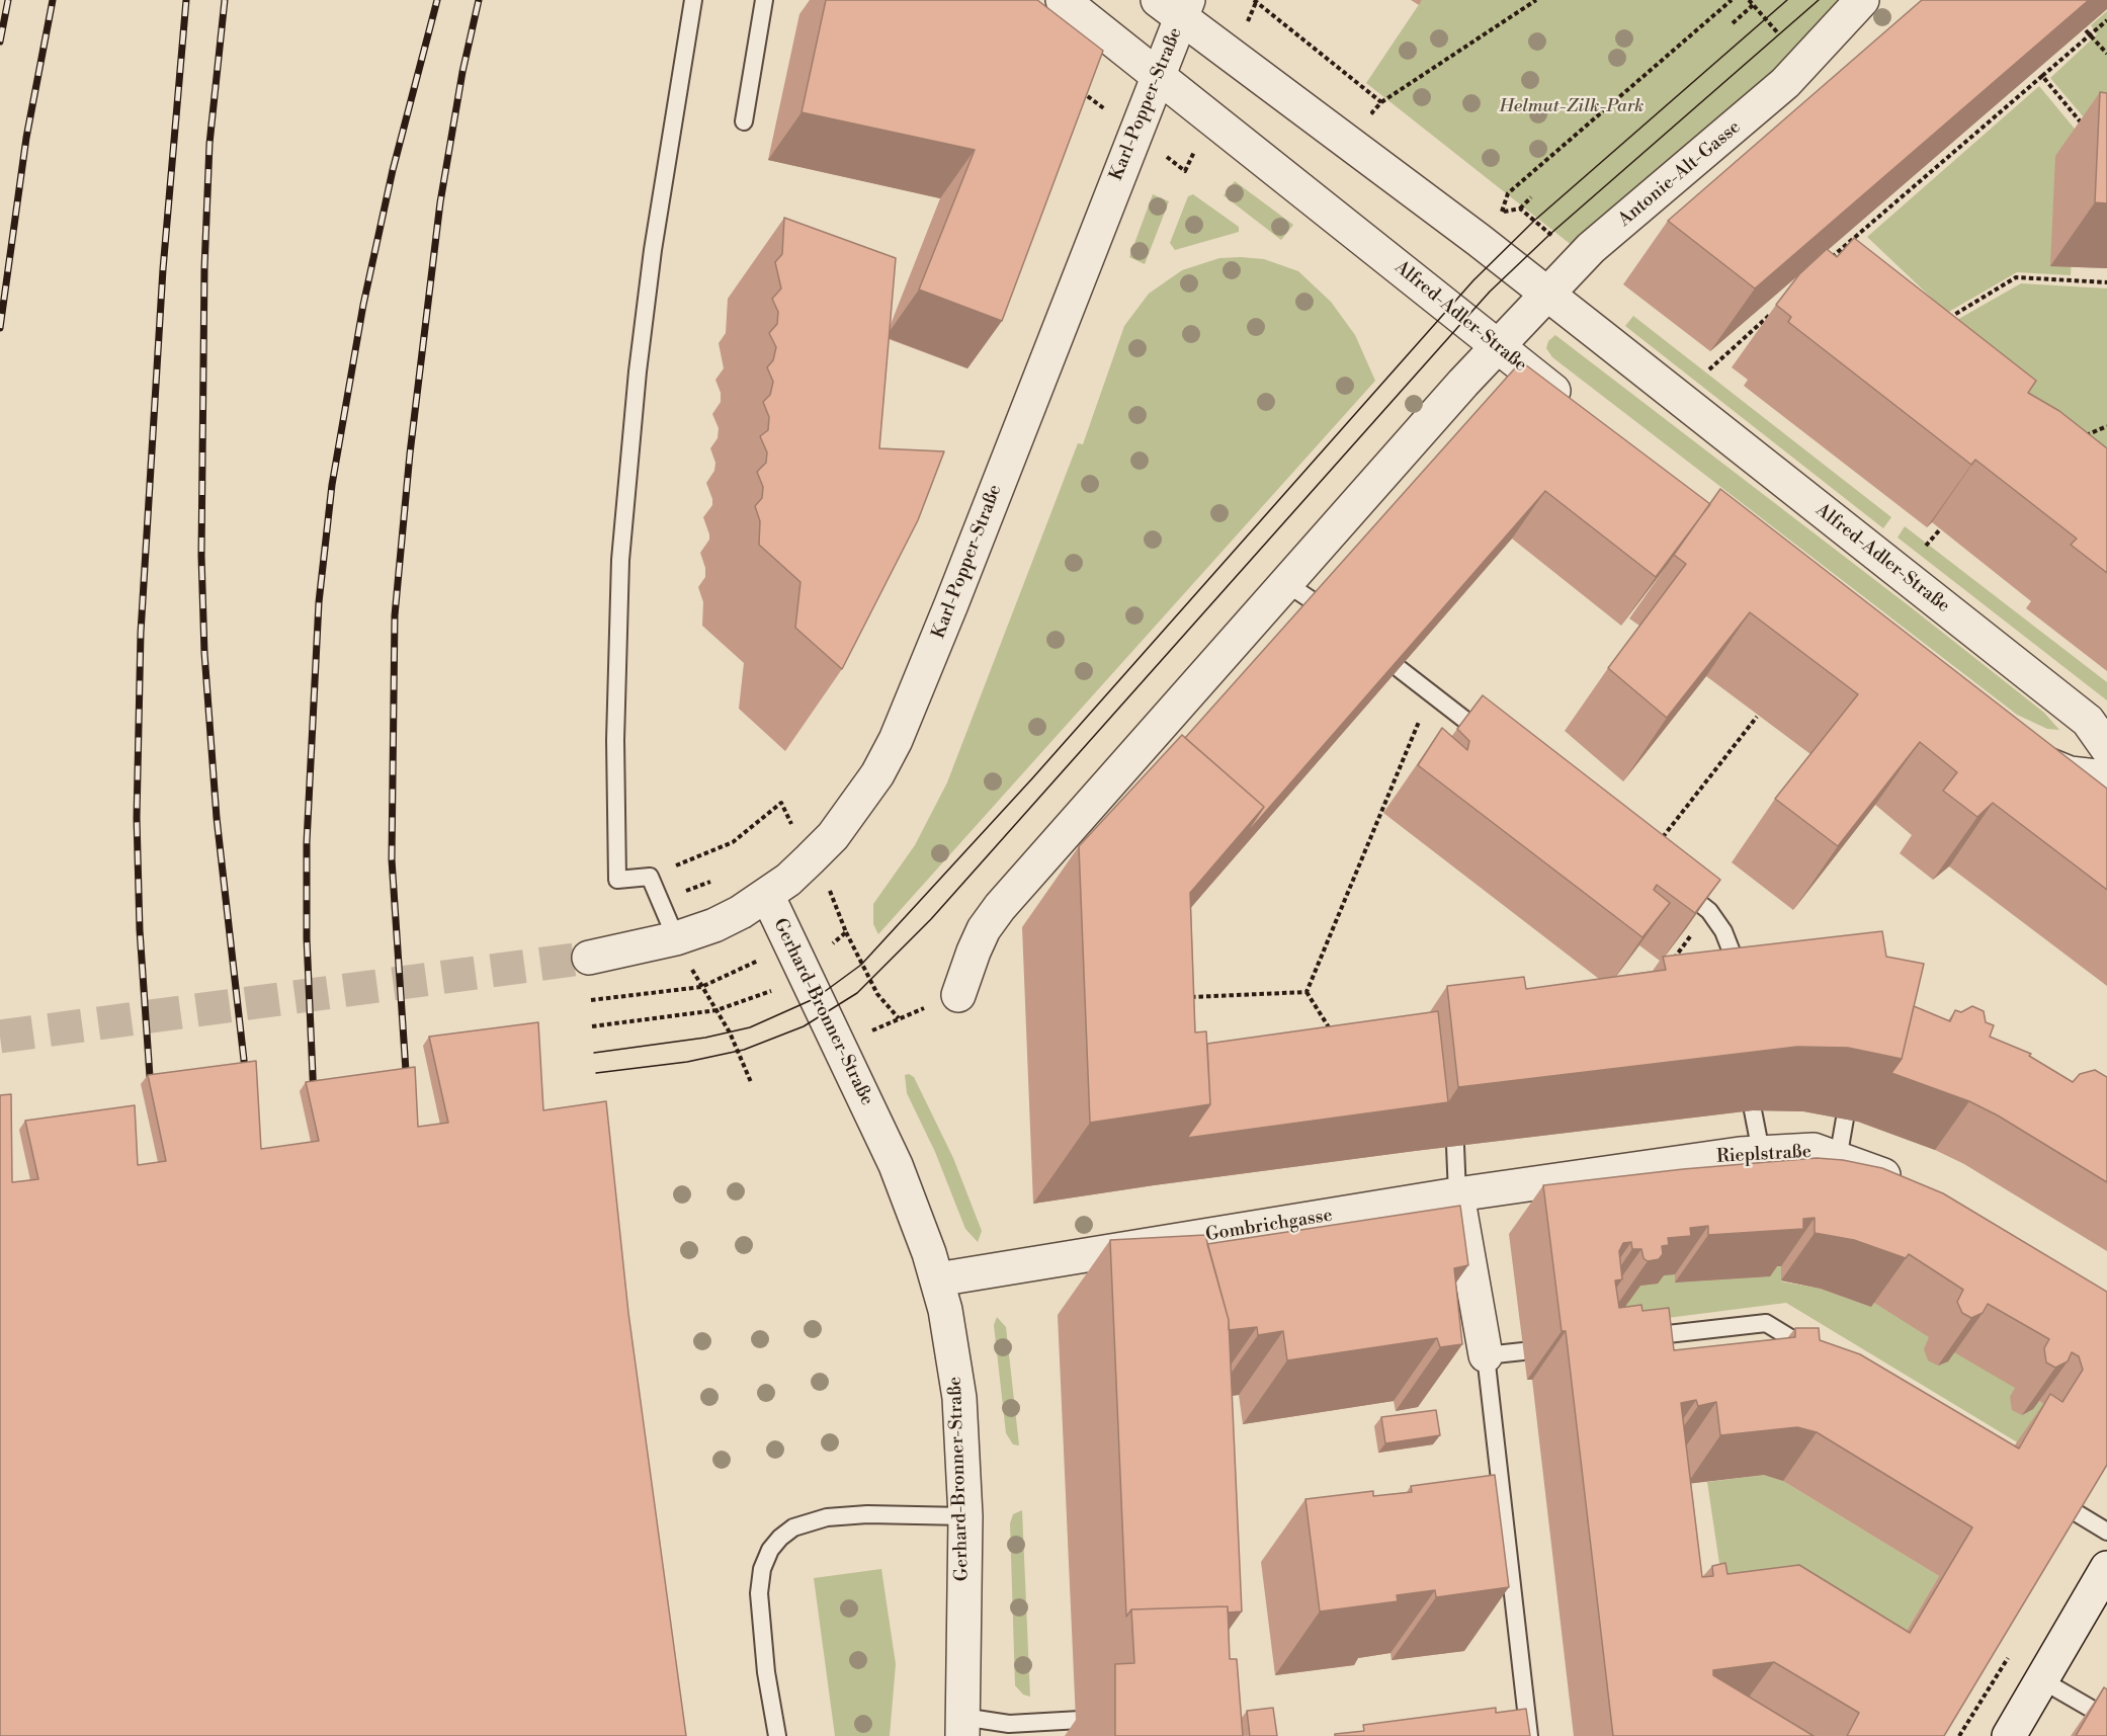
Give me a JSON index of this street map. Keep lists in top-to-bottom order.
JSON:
{
  "streets": {
    "street": [
      "Karl-Popper-Straße",
      "Antonie-Alt-Gasse",
      "Alfred-Adler-Straße",
      "Gerhard-Bronner-Straße",
      "Rieplstraße",
      "Gombrichgasse"
    ]
  },
  "crossings": [
    ["Karl-Popper-Straße", "Alfred-Adler-Straße"],
    ["Karl-Popper-Straße", "Gerhard-Bronner-Straße"],
    ["Antonie-Alt-Gasse", "Alfred-Adler-Straße"],
    ["Gerhard-Bronner-Straße", "Gombrichgasse"],
    ["Rieplstraße", "Gombrichgasse"]
  ],
  "parks": ["Helmut-Zilk-Park"]
}
